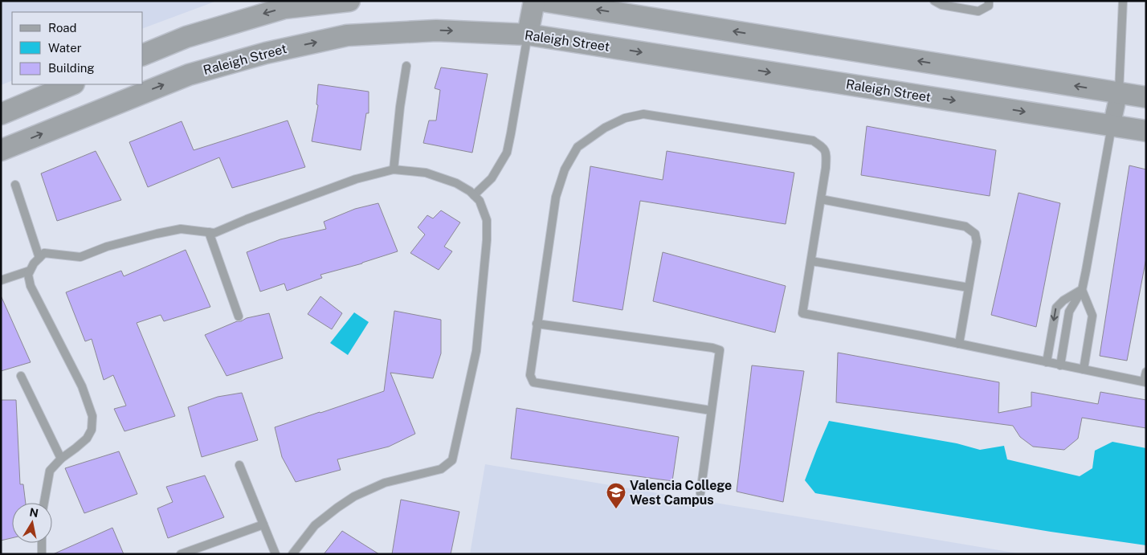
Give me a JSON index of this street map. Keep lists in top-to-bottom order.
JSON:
{
  "streets": {
    "street": ["Raleigh Street"]
  },
  "places": {
    "school or university": ["Valencia College West Campus"]
  },
  "legend": ["Road", "Water", "Building"],
  "north": "top"
}
